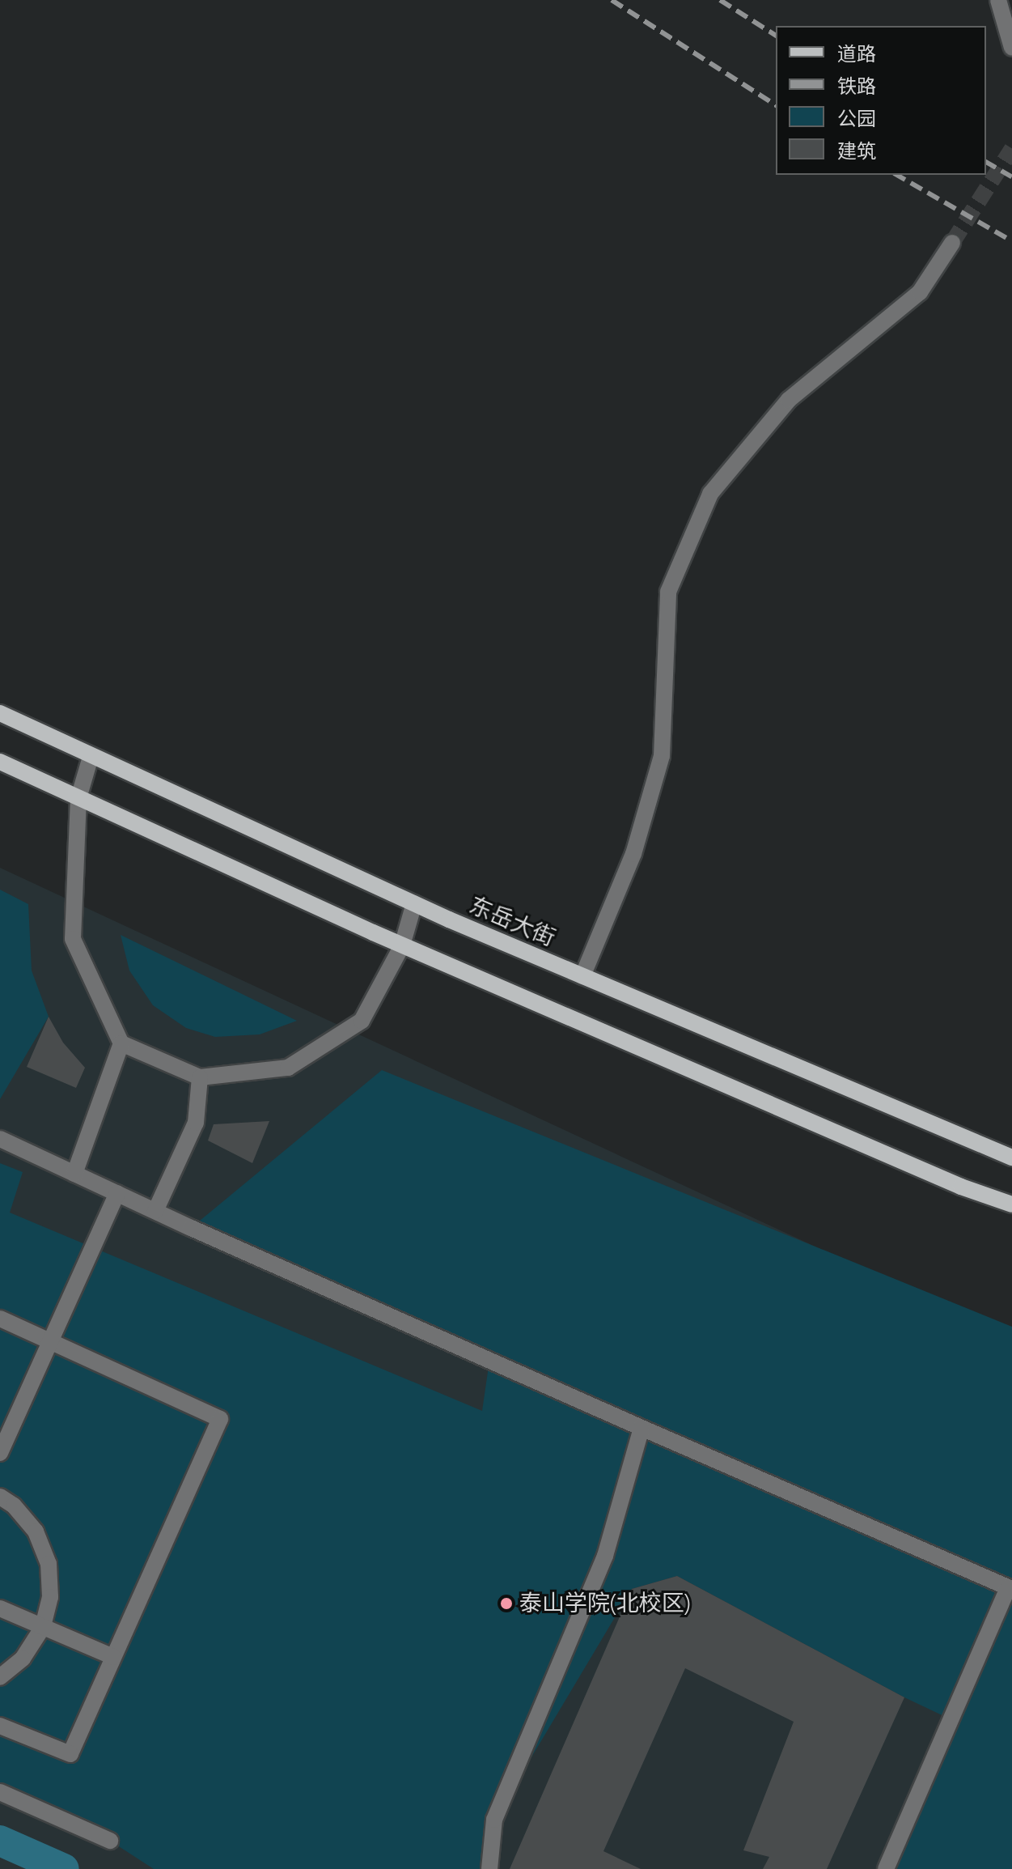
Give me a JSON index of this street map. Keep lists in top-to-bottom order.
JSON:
{
  "streets": {
    "main road": ["东岳大街"]
  },
  "places": ["泰山学院(北校区)"],
  "legend": [
    "道路",
    "铁路",
    "公园",
    "建筑"
  ]
}
